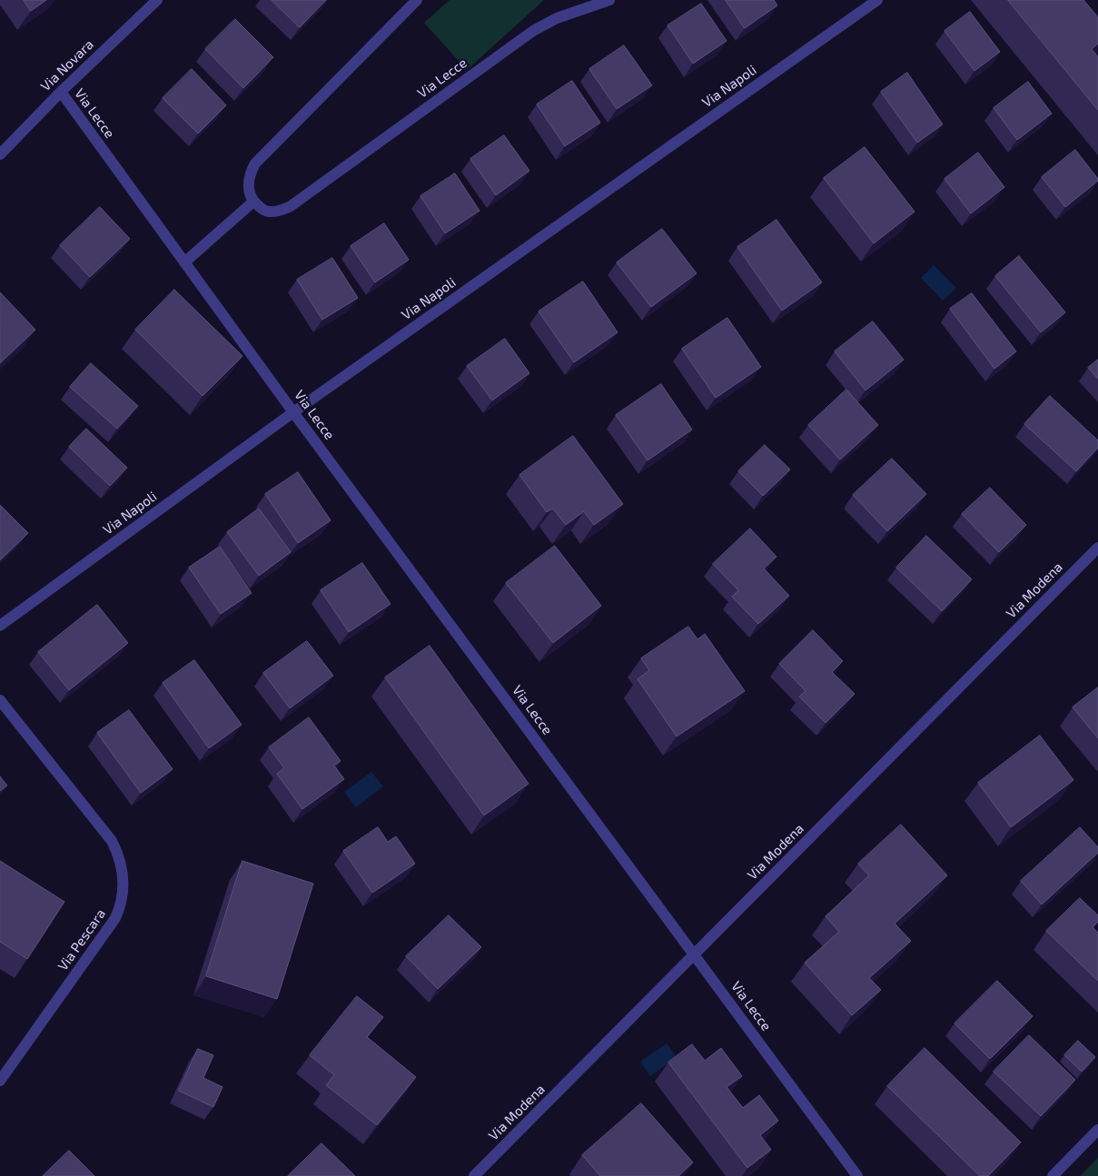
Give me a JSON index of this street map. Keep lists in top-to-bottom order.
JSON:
{
  "streets": {
    "street": [
      "Via Novara",
      "Via Lecce",
      "Via Napoli",
      "Via Modena",
      "Via Pescara"
    ]
  },
  "crossings": [
    ["Via Novara", "Via Lecce"],
    ["Via Lecce", "Via Napoli"],
    ["Via Lecce", "Via Modena"]
  ]
}
